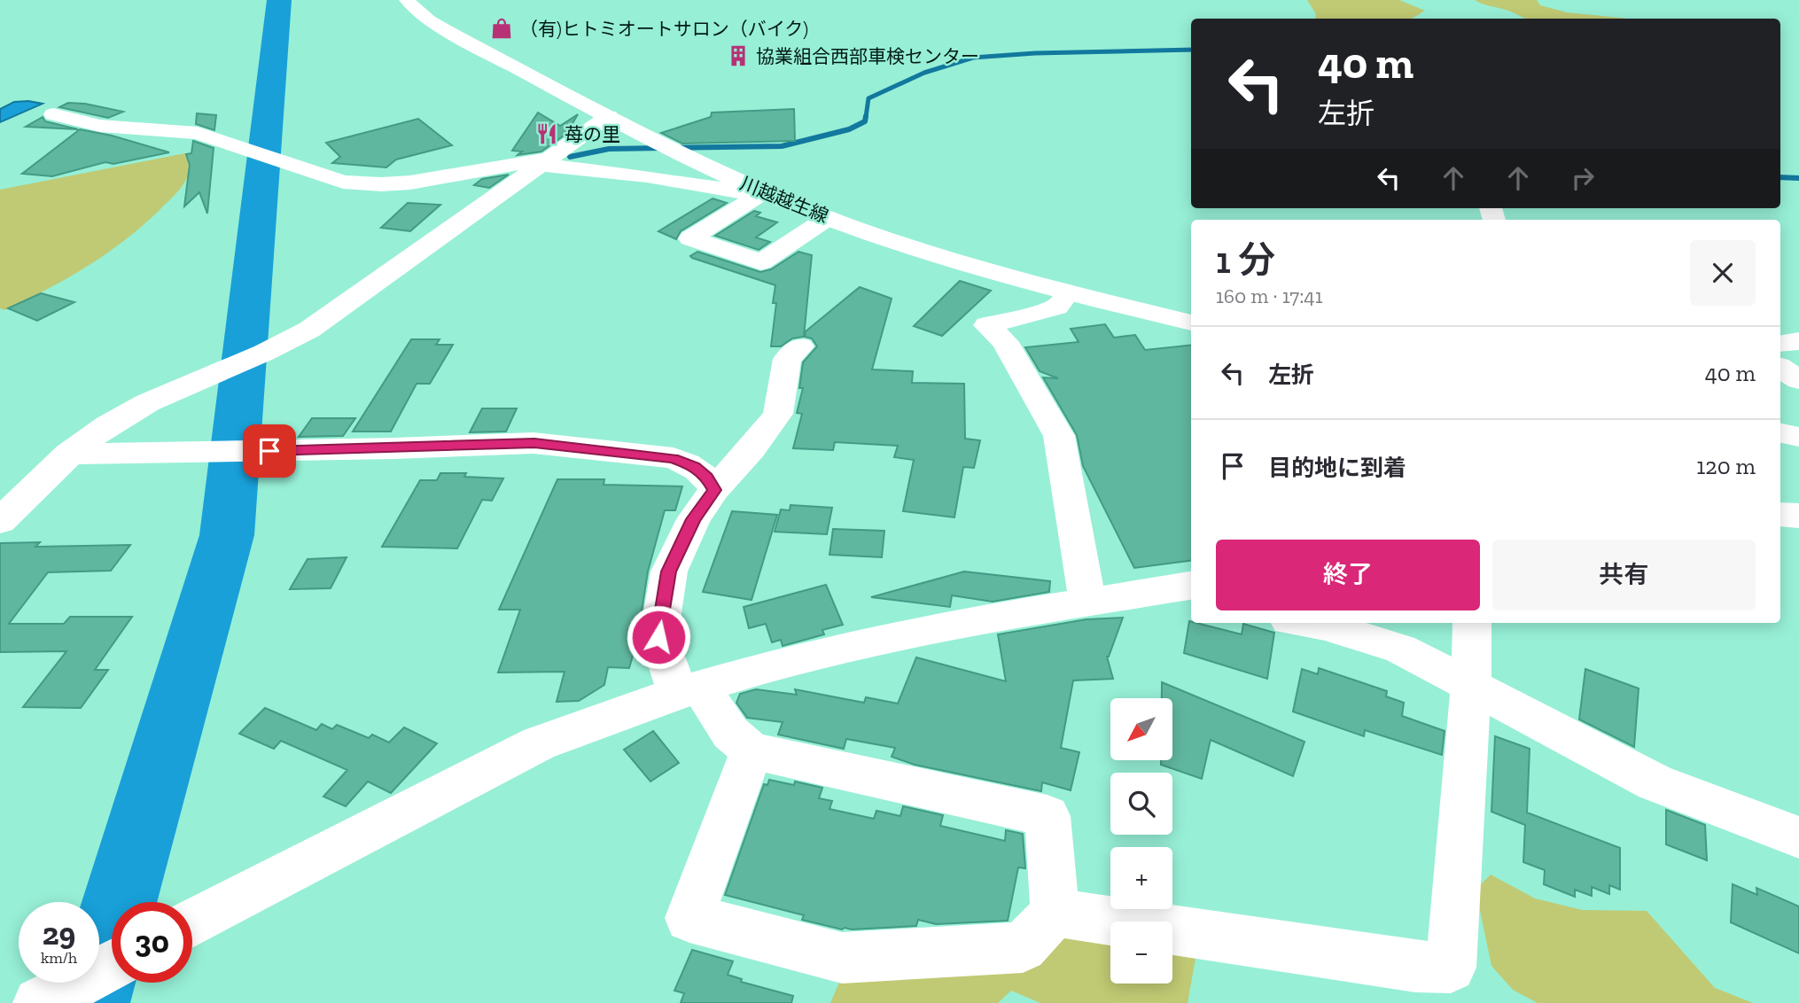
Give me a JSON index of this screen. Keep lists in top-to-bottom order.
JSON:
{
  "streets": {
    "street": ["川越越生線"]
  },
  "places": {
    "shop": ["（有)ヒトミオートサロン（バイク)"],
    "building": ["協業組合西部車検センター"],
    "restaurant": ["苺の里"]
  },
  "north": "bottom left",
  "page": {
    "turn": ["40 m", "左折"],
    "heading": ["1 分", "160 m · 17:41"],
    "list": [
      {
        "name": "左折",
        "value": "40 m"
      },
      {
        "name": "目的地に到着",
        "value": "120 m"
      }
    ],
    "buttons": ["終了", "共有"],
    "map_buttons": ["+", "−"],
    "speed": "29 km/h",
    "limit": "30"
  }
}
